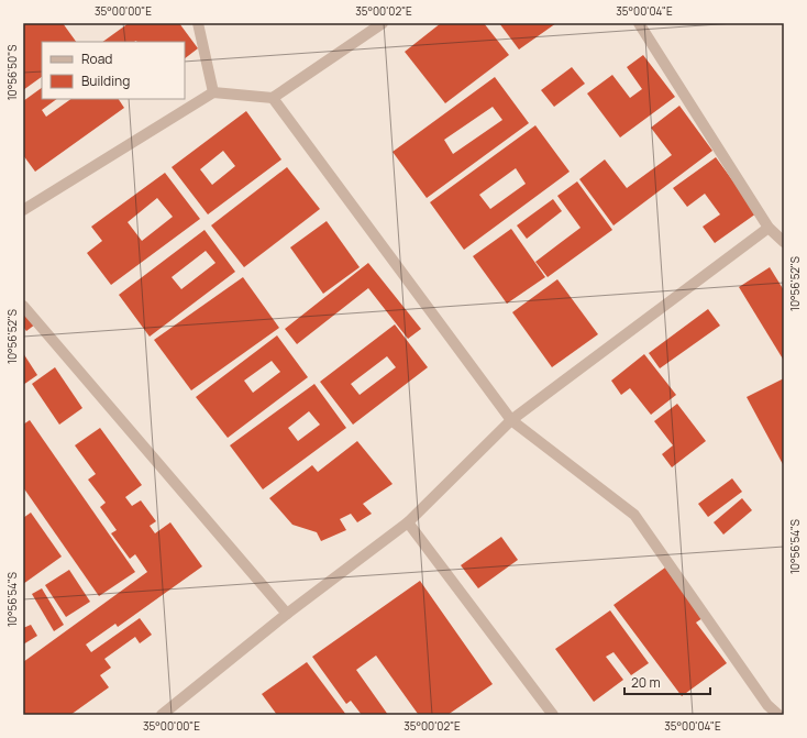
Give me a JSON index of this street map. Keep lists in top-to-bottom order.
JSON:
{
  "legend": ["Road", "Building"],
  "scale_bar": "20 m",
  "coordinates": [
    "35°00'00\"E",
    "35°00'02\"E",
    "35°00'04\"E",
    "10°56'50\"S",
    "10°56'52\"S",
    "10°56'54\"S"
  ]
}
